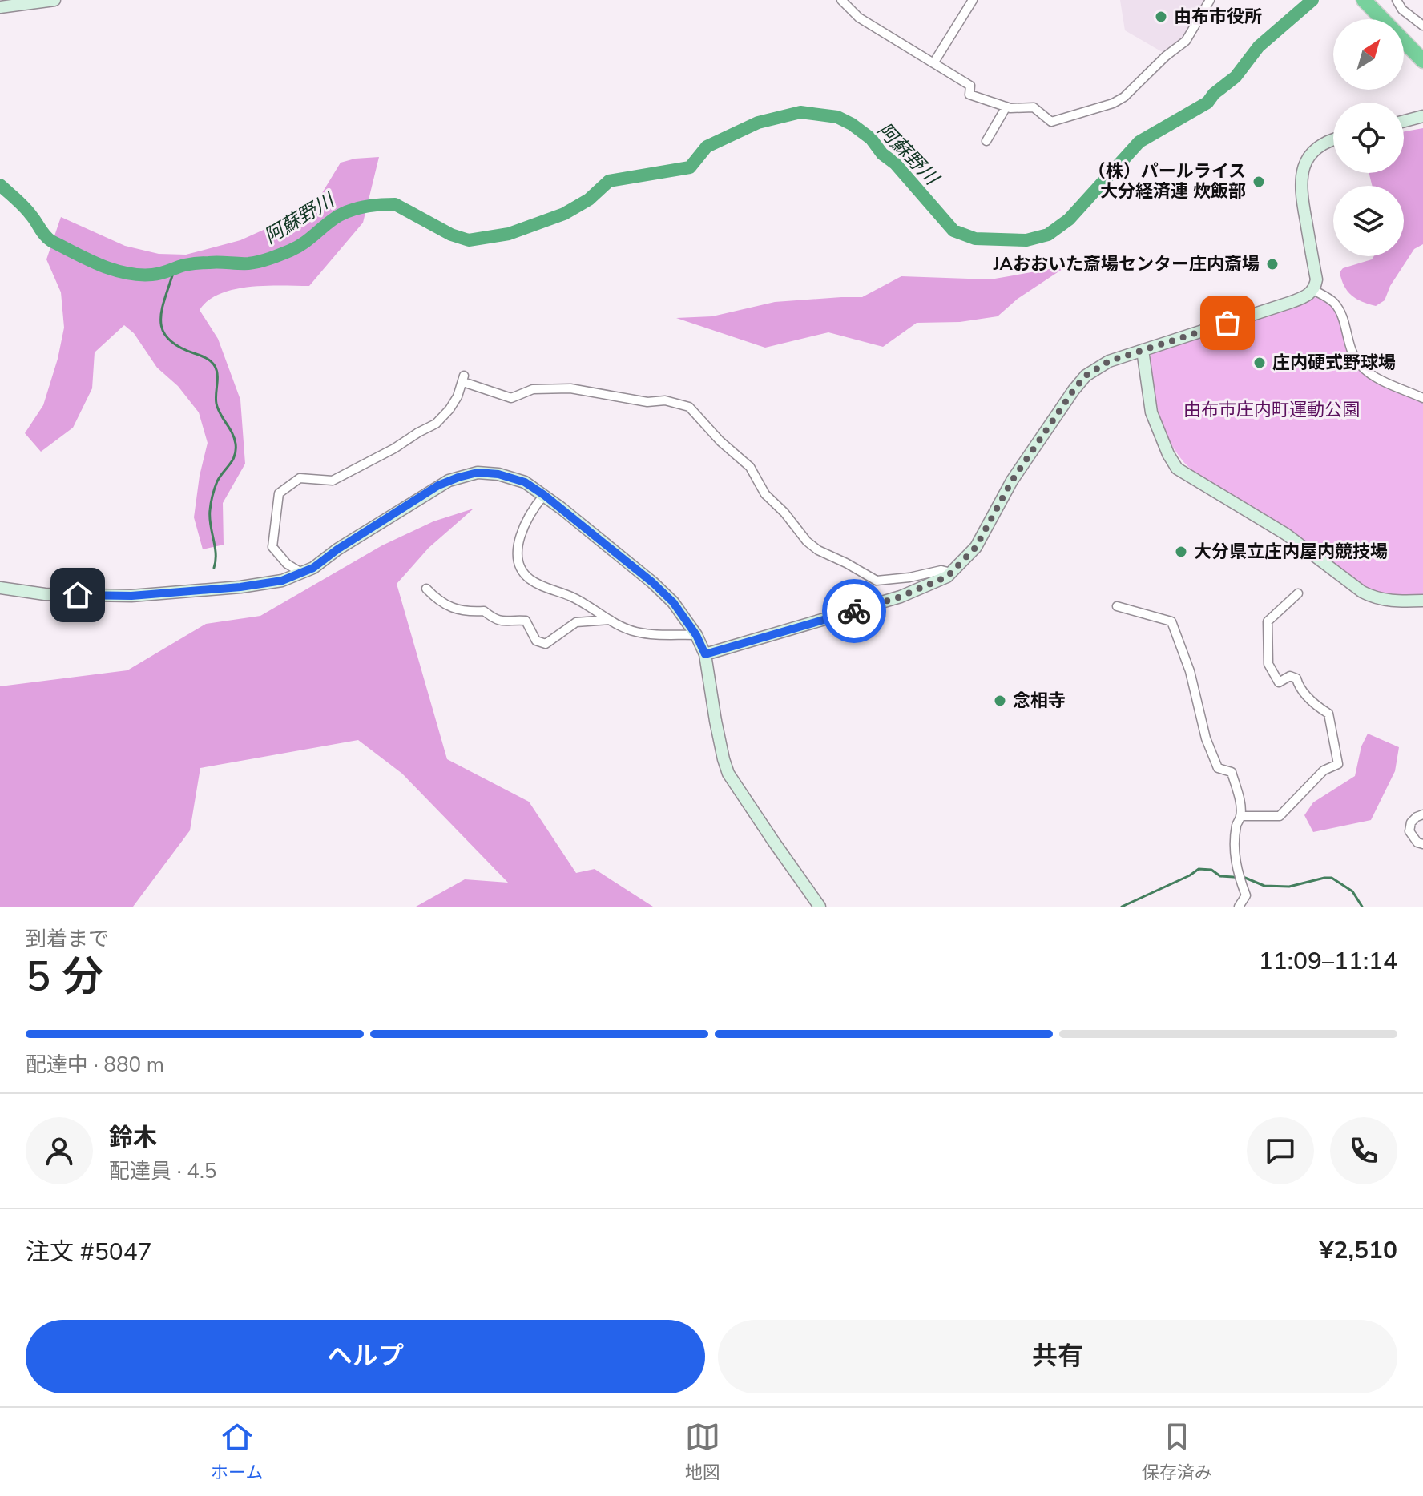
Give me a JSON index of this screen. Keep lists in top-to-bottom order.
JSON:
{
  "water": ["阿蘇野川"],
  "parks": ["由布市庄内町運動公園"],
  "places": [
    "由布市役所",
    "（株）パールライス 大分経済連 炊飯部",
    "JAおおいた斎場センター庄内斎場",
    "庄内硬式野球場",
    "大分県立庄内屋内競技場",
    "念相寺"
  ],
  "north": "top right",
  "page": {
    "heading": ["5 分", "到着まで", "11:09–11:14"],
    "panel": [
      "鈴木",
      "配達員 · 4.5",
      "注文 #5047",
      "¥2,510"
    ],
    "bar": "配達中 · 880 m",
    "buttons": ["ヘルプ", "共有"],
    "tabs": ["ホーム", "地図", "保存済み"]
  }
}
